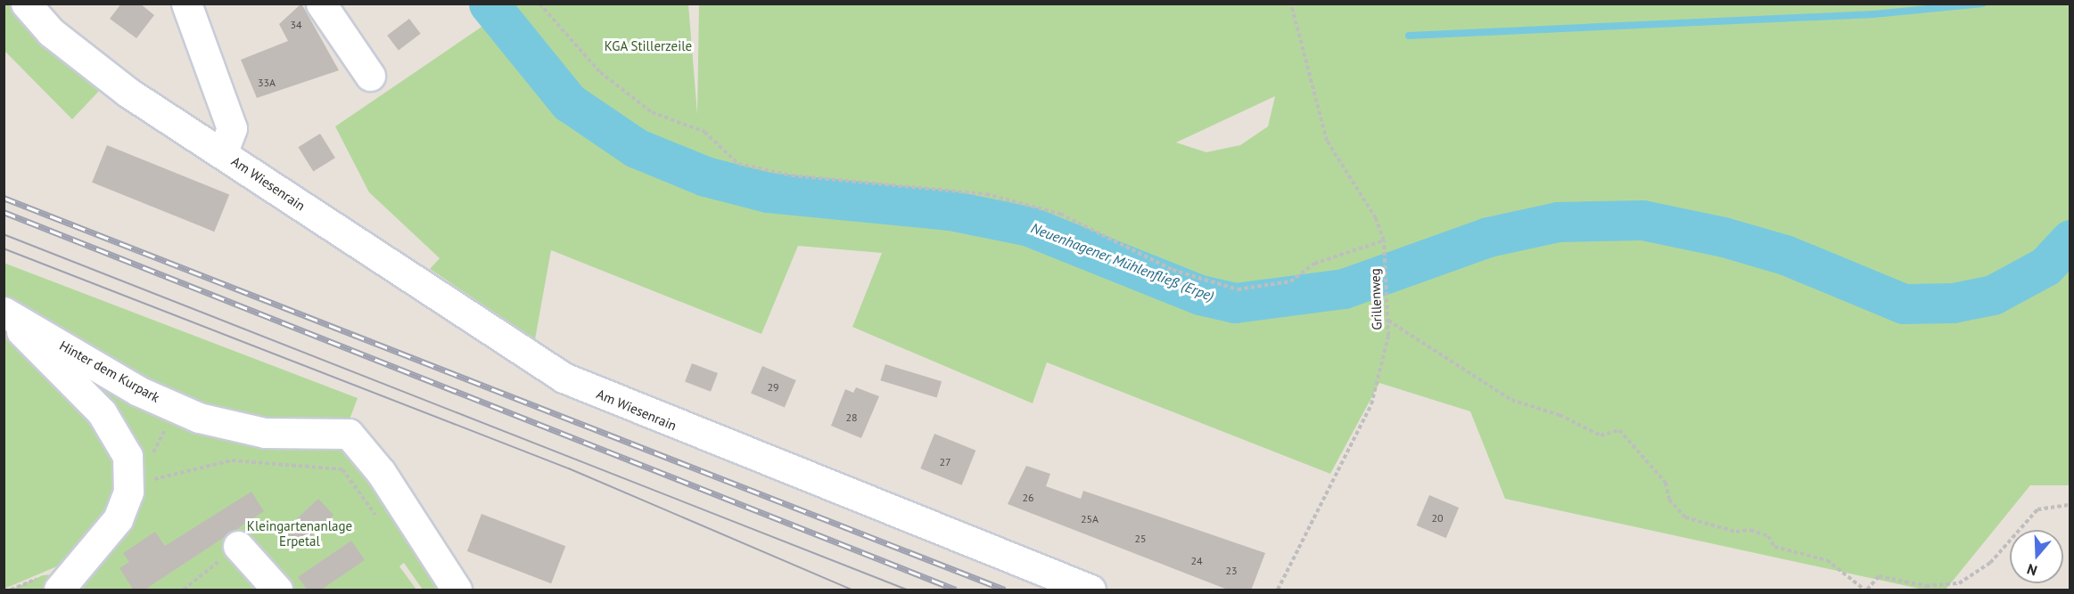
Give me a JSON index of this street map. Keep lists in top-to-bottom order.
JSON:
{
  "streets": {
    "street": ["Am Wiesenrain", "Hinter dem Kurpark"],
    "path": ["Grillenweg"]
  },
  "water": ["Neuenhagener Mühlenfließ (Erpe)"],
  "parks": ["KGA Stillerzeile", "Kleingartenanlage Erpetal"],
  "house_numbers": [
    "34",
    "33A",
    "29",
    "28",
    "27",
    "26",
    "20",
    "25A",
    "25",
    "24",
    "23"
  ],
  "north": "bottom"
}
